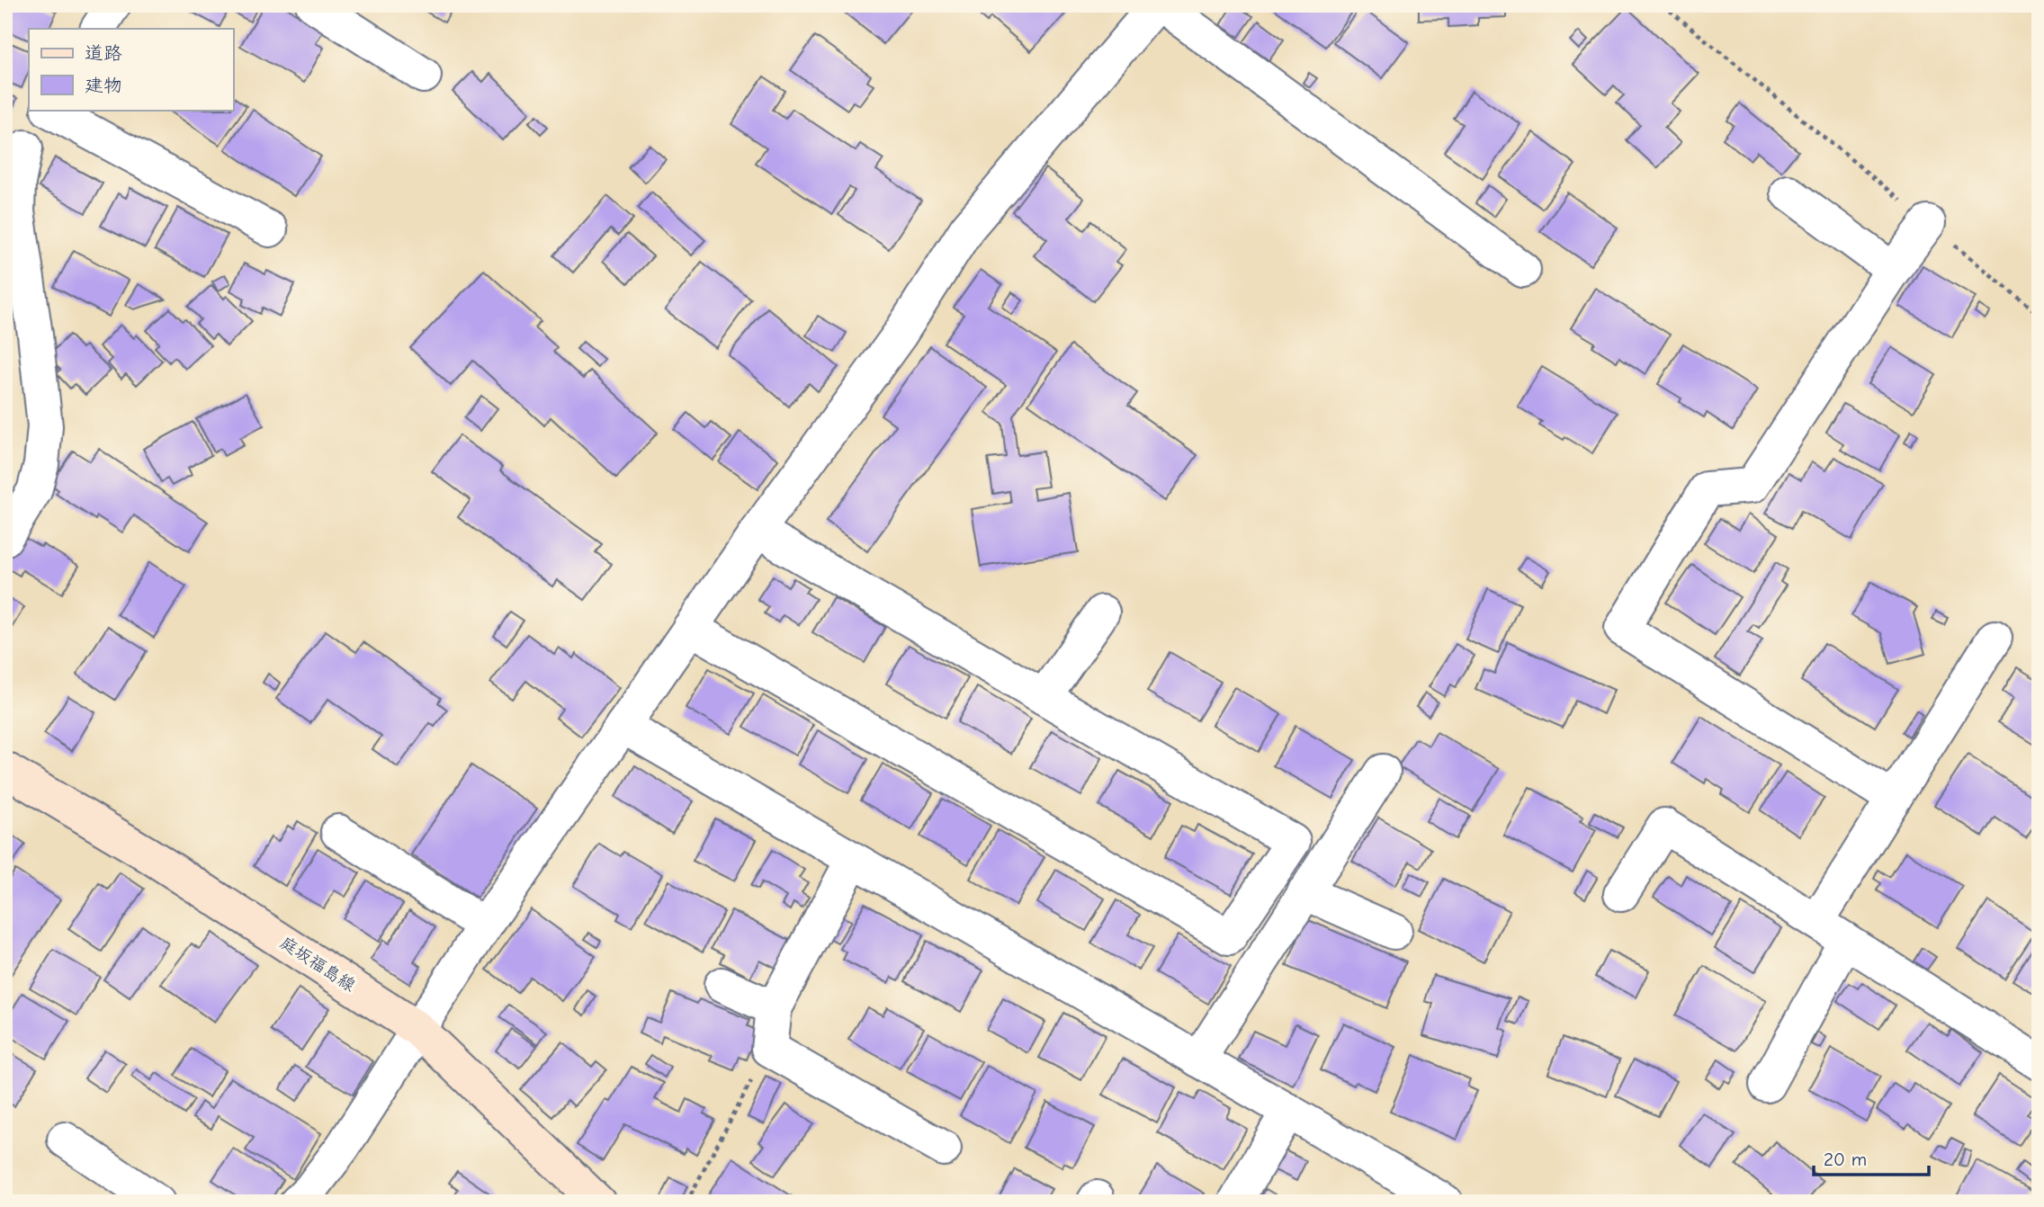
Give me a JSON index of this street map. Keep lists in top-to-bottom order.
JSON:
{
  "streets": {
    "main road": ["庭坂福島線"]
  },
  "legend": ["道路", "建物"],
  "scale_bar": "20 m"
}
